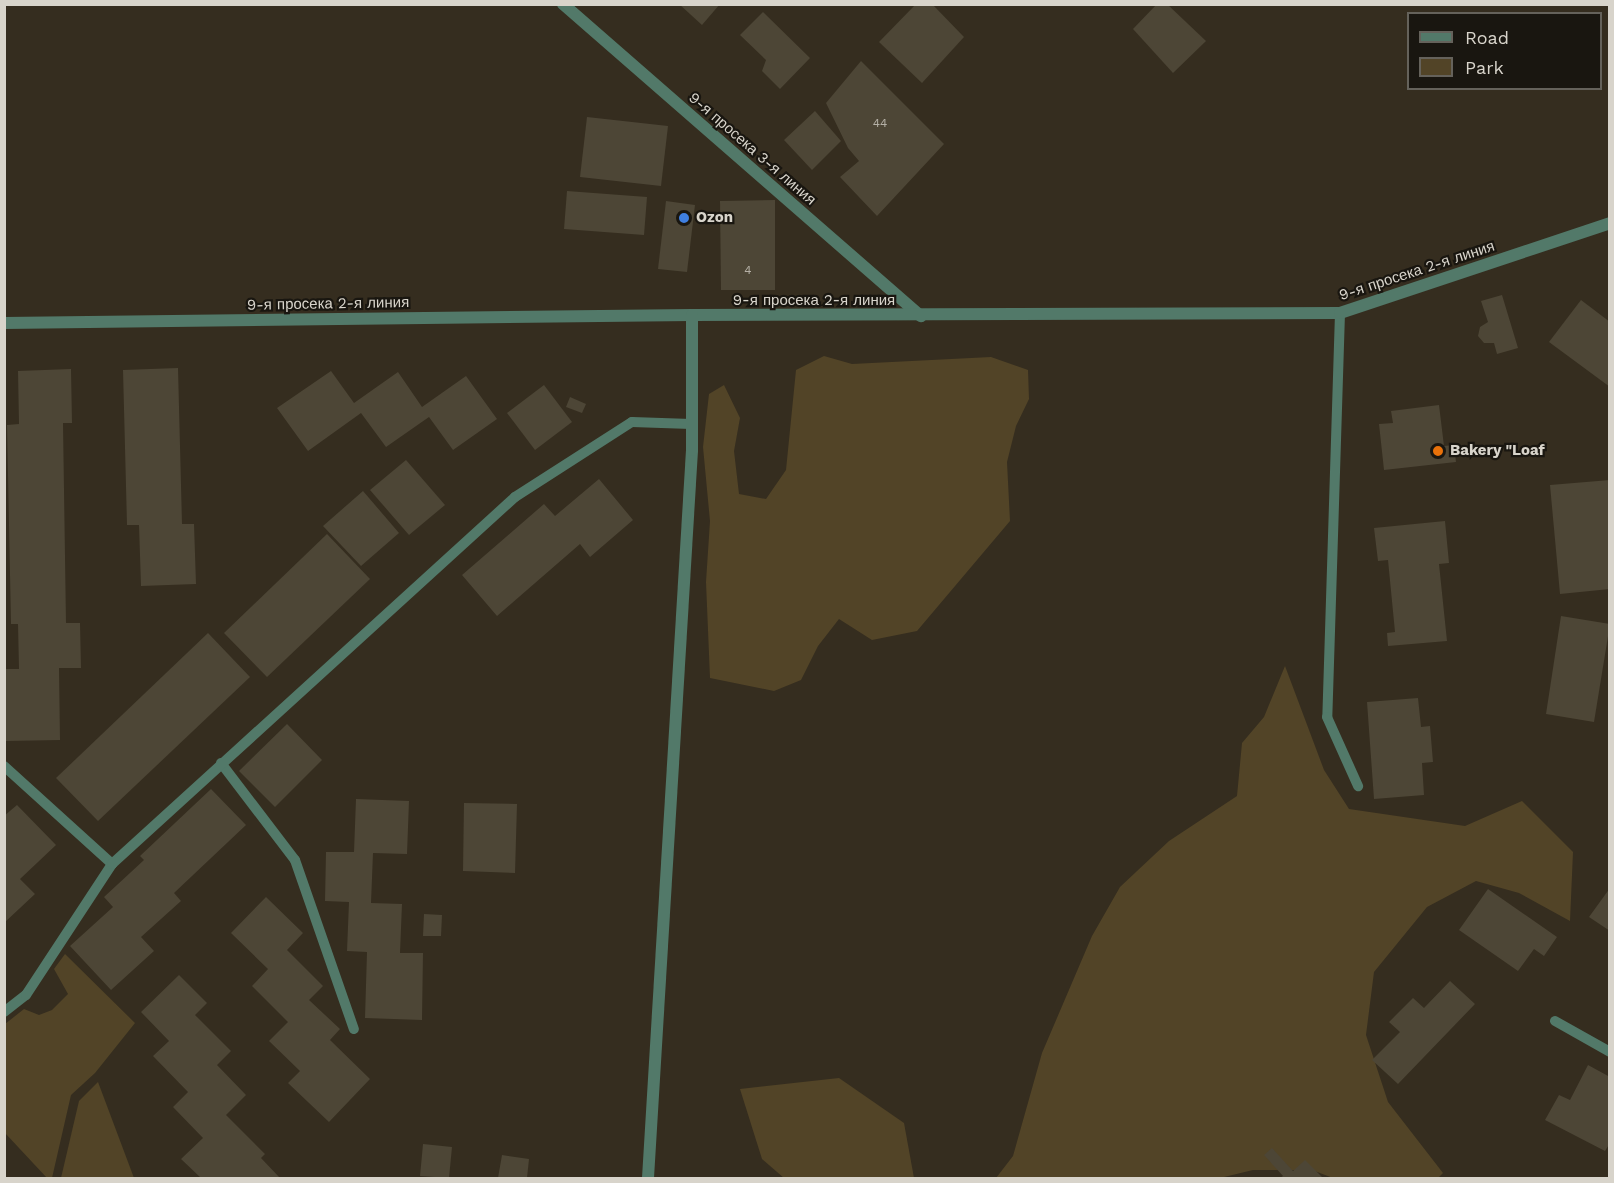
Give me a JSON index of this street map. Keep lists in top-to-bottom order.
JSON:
{
  "streets": {
    "street": ["9-я просека 3-я линия", "9-я просека 2-я линия"]
  },
  "crossings": [
    ["9-я просека 3-я линия", "9-я просека 2-я линия"]
  ],
  "places": ["Ozon", "Bakery \"Loaf"],
  "house_numbers": ["44", "4"],
  "legend": ["Road", "Park"]
}
